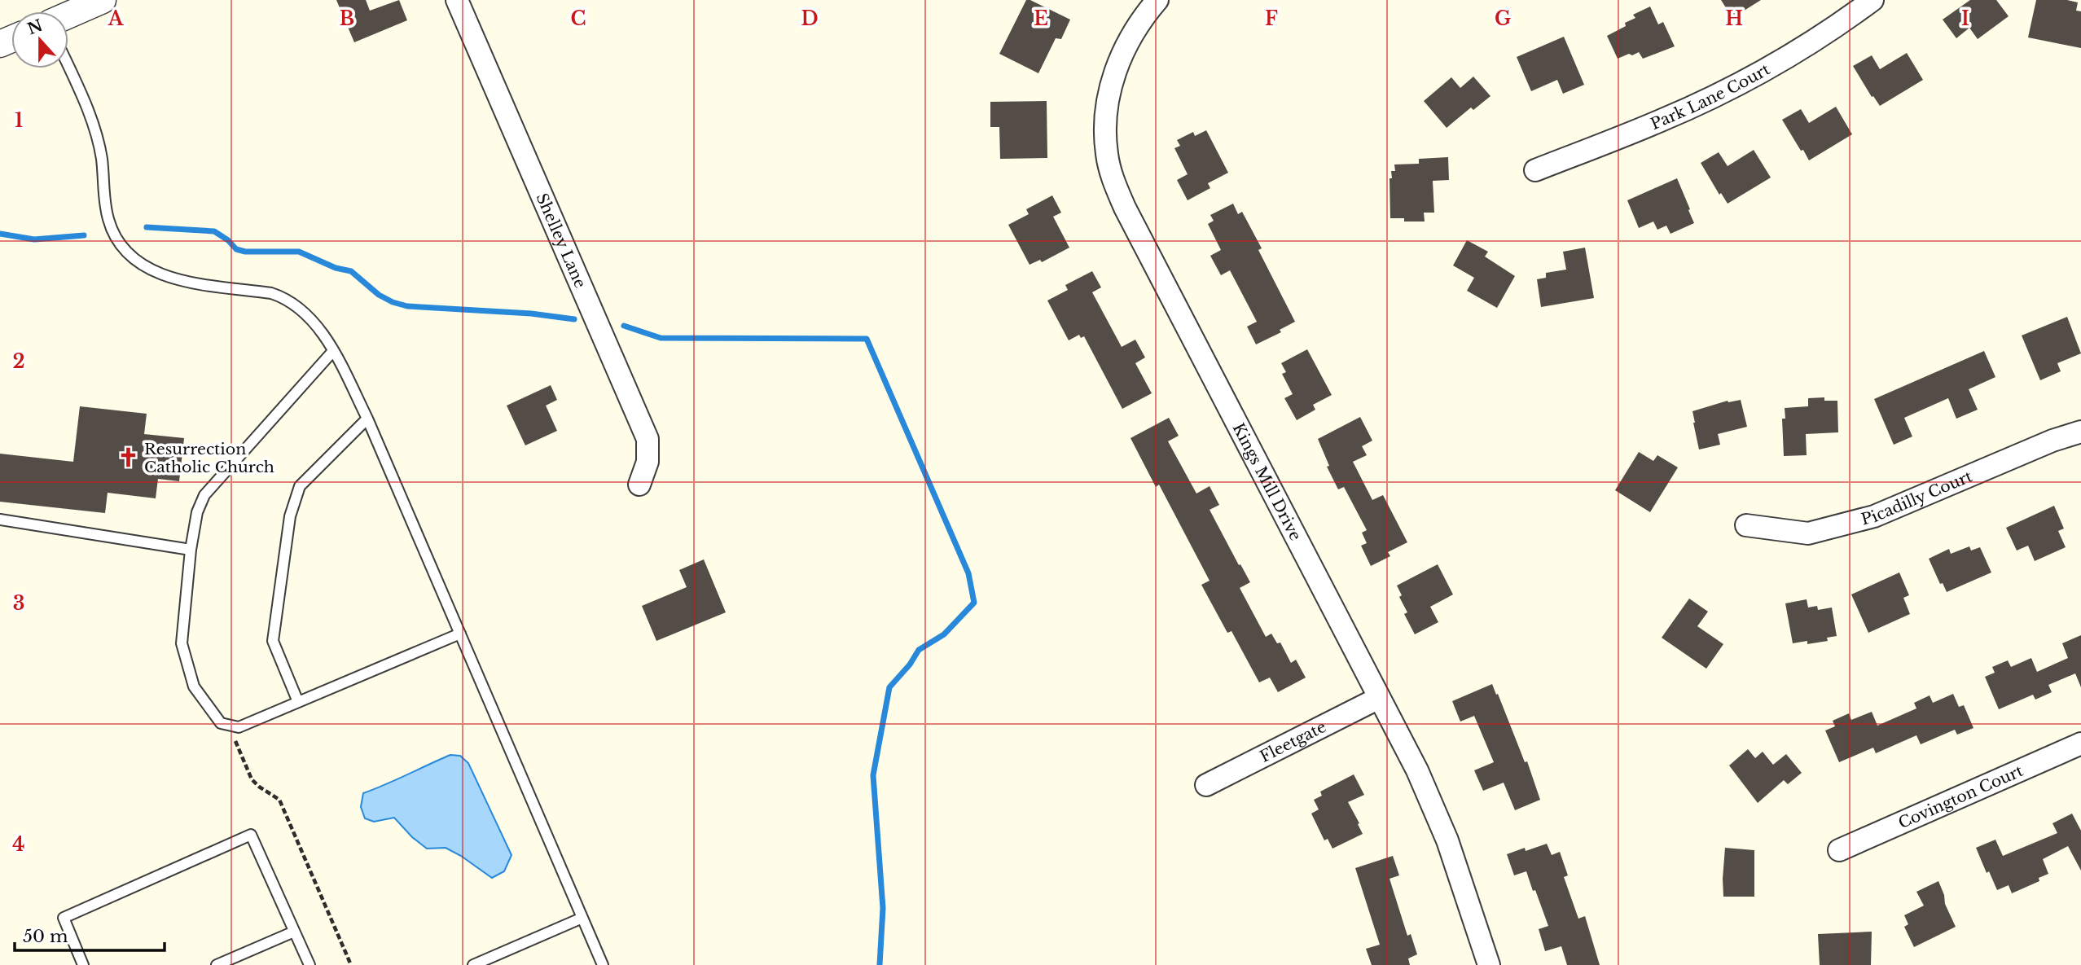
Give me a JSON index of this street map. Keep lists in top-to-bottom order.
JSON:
{
  "streets": {
    "street": [
      "Park Lane Court",
      "Shelley Lane",
      "Kings Mill Drive",
      "Picadilly Court",
      "Fleetgate",
      "Covington Court"
    ]
  },
  "crossings": [
    ["Kings Mill Drive", "Fleetgate"]
  ],
  "places": {
    "church": ["Resurrection Catholic Church"]
  },
  "scale_bar": "50 m",
  "north": "top",
  "grid": {
    "columns": [
      "A",
      "B",
      "C",
      "D",
      "E",
      "F",
      "G",
      "H",
      "I"
    ],
    "rows": [
      "1",
      "2",
      "3",
      "4"
    ]
  }
}
